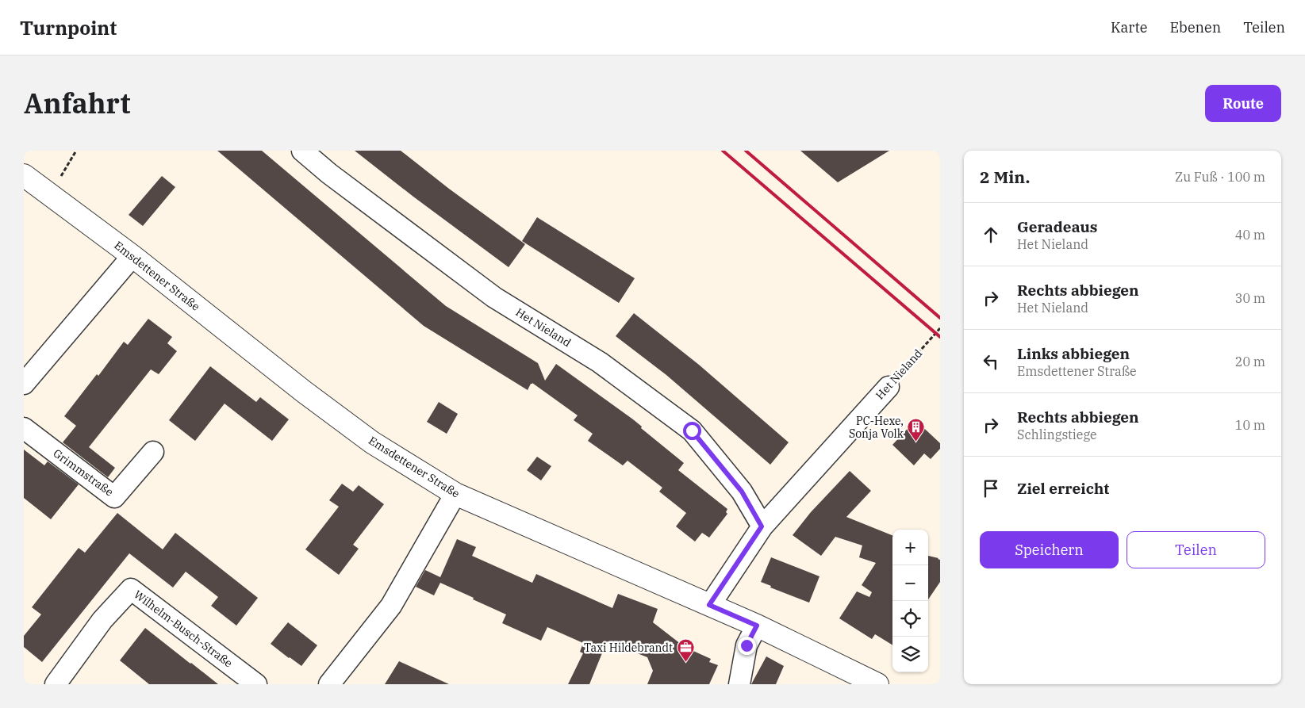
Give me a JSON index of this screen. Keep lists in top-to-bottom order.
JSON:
{
  "streets": {
    "street": [
      "Emsdettener Straße",
      "Het Nieland",
      "Grimmstraße",
      "Wilhelm-Busch-Straße"
    ]
  },
  "crossings": [
    ["Emsdettener Straße", "Het Nieland"]
  ],
  "places": {
    "building": ["PC-Hexe, Sonja Volk"],
    "office": ["Taxi Hildebrandt"]
  },
  "page": {
    "header": "Turnpoint",
    "nav": ["Karte", "Ebenen", "Teilen"],
    "title": "Anfahrt",
    "buttons": [
      "Route",
      ["Speichern", "Teilen"]
    ],
    "heading": ["2 Min.", "Zu Fuß · 100 m"],
    "list": [
      ["Geradeaus", "Het Nieland", "40 m"],
      ["Rechts abbiegen", "Het Nieland", "30 m"],
      ["Links abbiegen", "Emsdettener Straße", "20 m"],
      ["Rechts abbiegen", "Schlingstiege", "10 m"],
      "Ziel erreicht"
    ],
    "map_buttons": ["+", "−"]
  }
}
